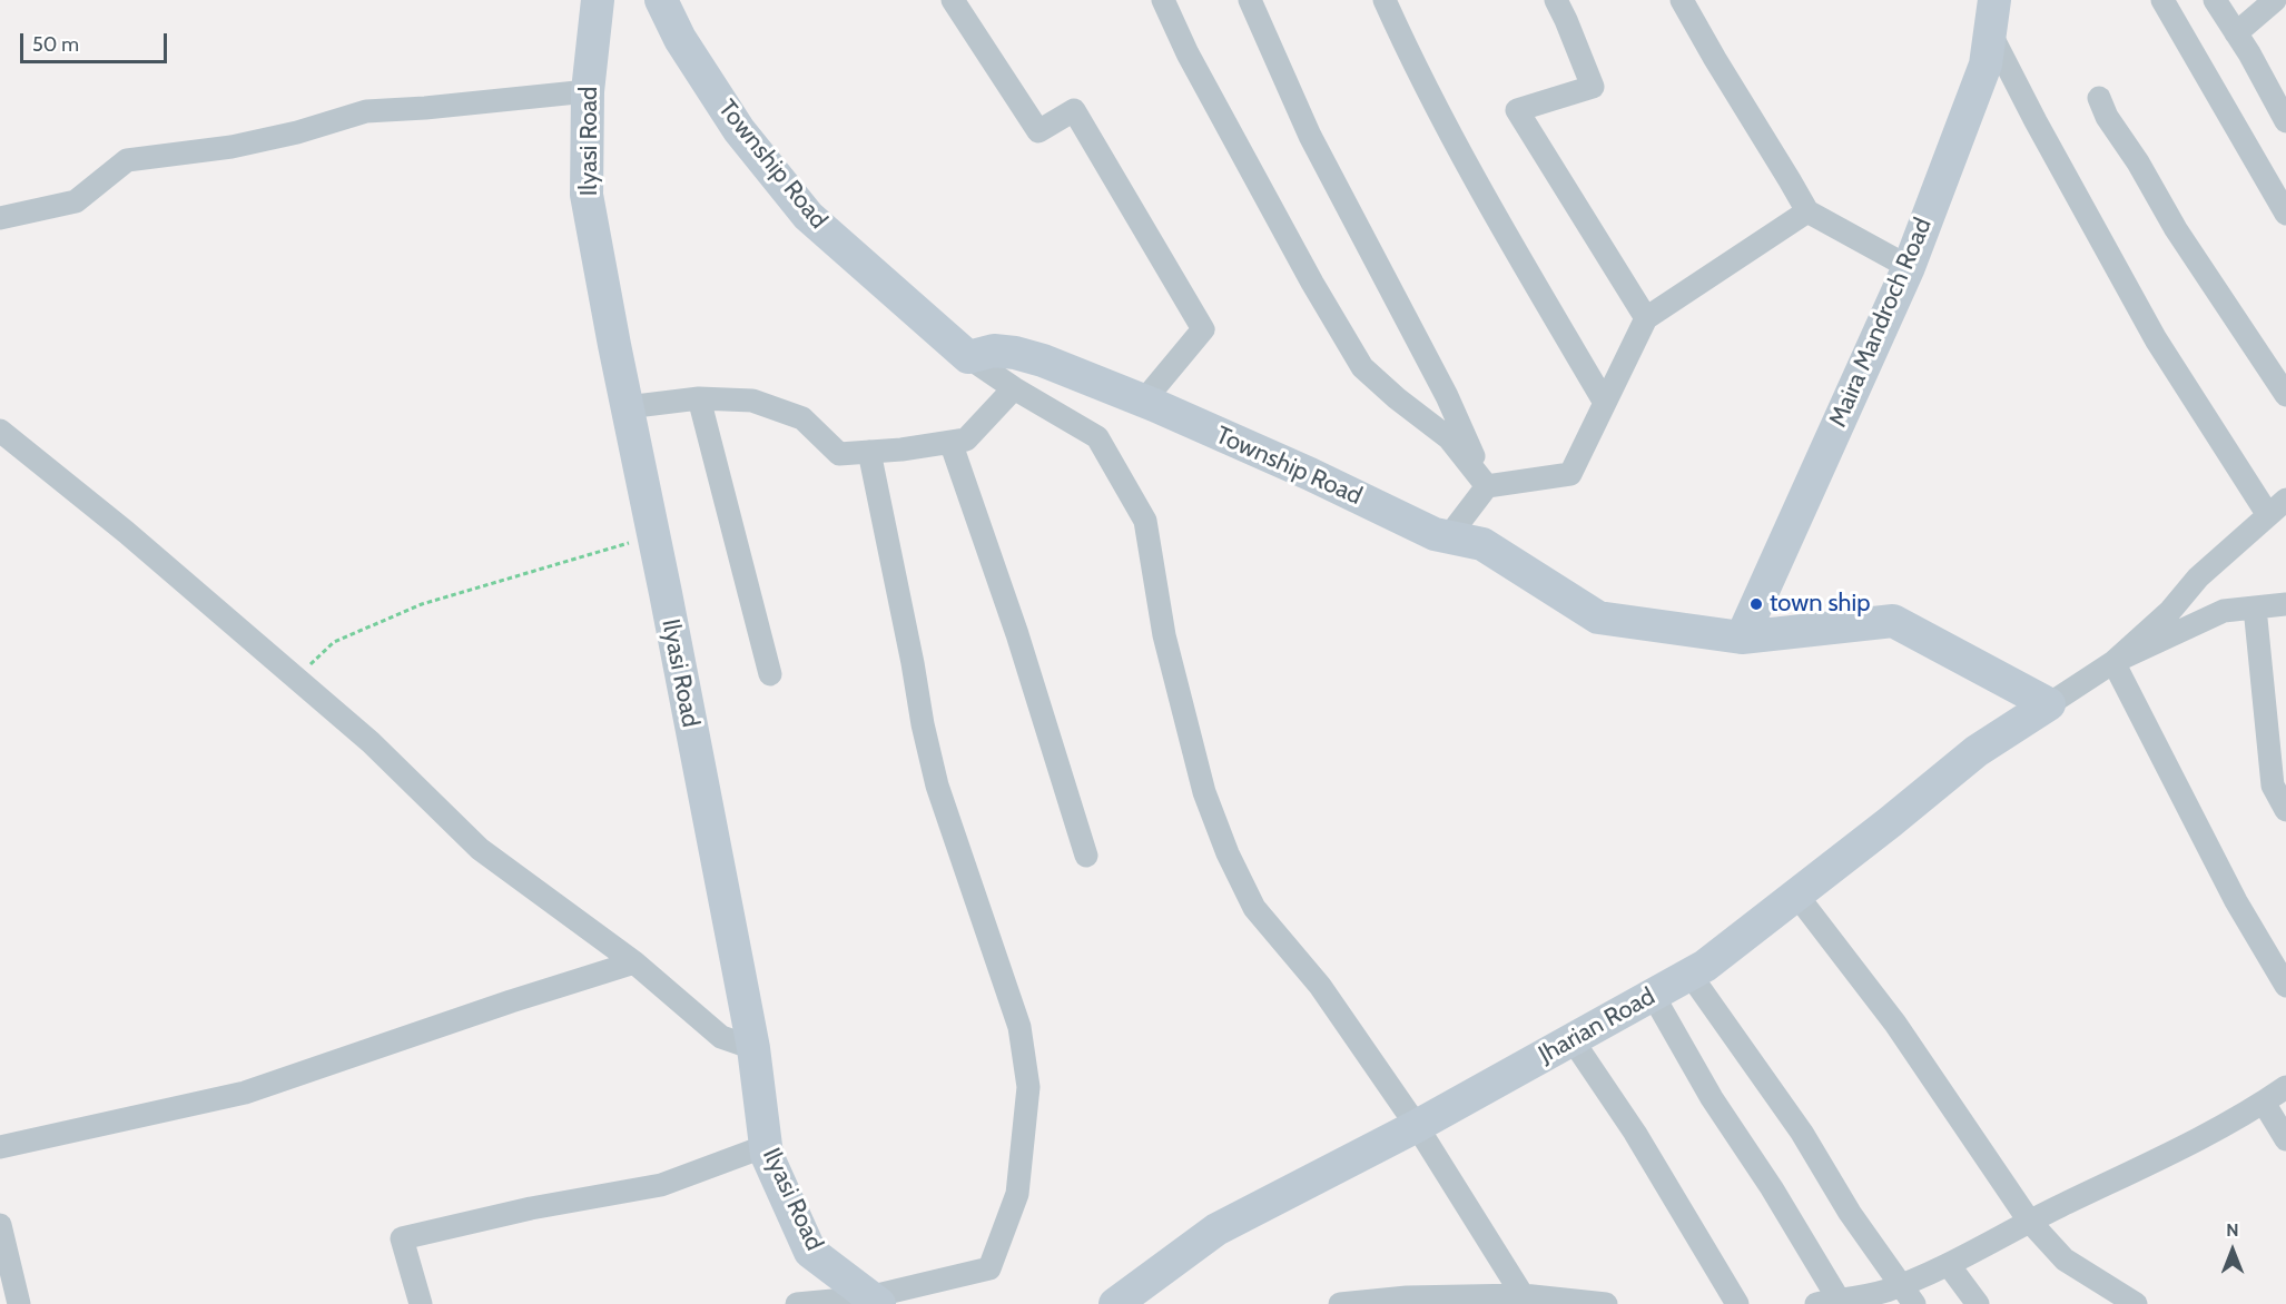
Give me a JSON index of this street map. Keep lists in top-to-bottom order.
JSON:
{
  "streets": {
    "street": [
      "Ilyasi Road",
      "Township Road",
      "Maira Mandroch Road",
      "Jharian Road"
    ]
  },
  "crossings": [
    ["Township Road", "Maira Mandroch Road"],
    ["Township Road", "Jharian Road"]
  ],
  "places": ["town ship"],
  "scale_bar": "50 m",
  "north": "top"
}
